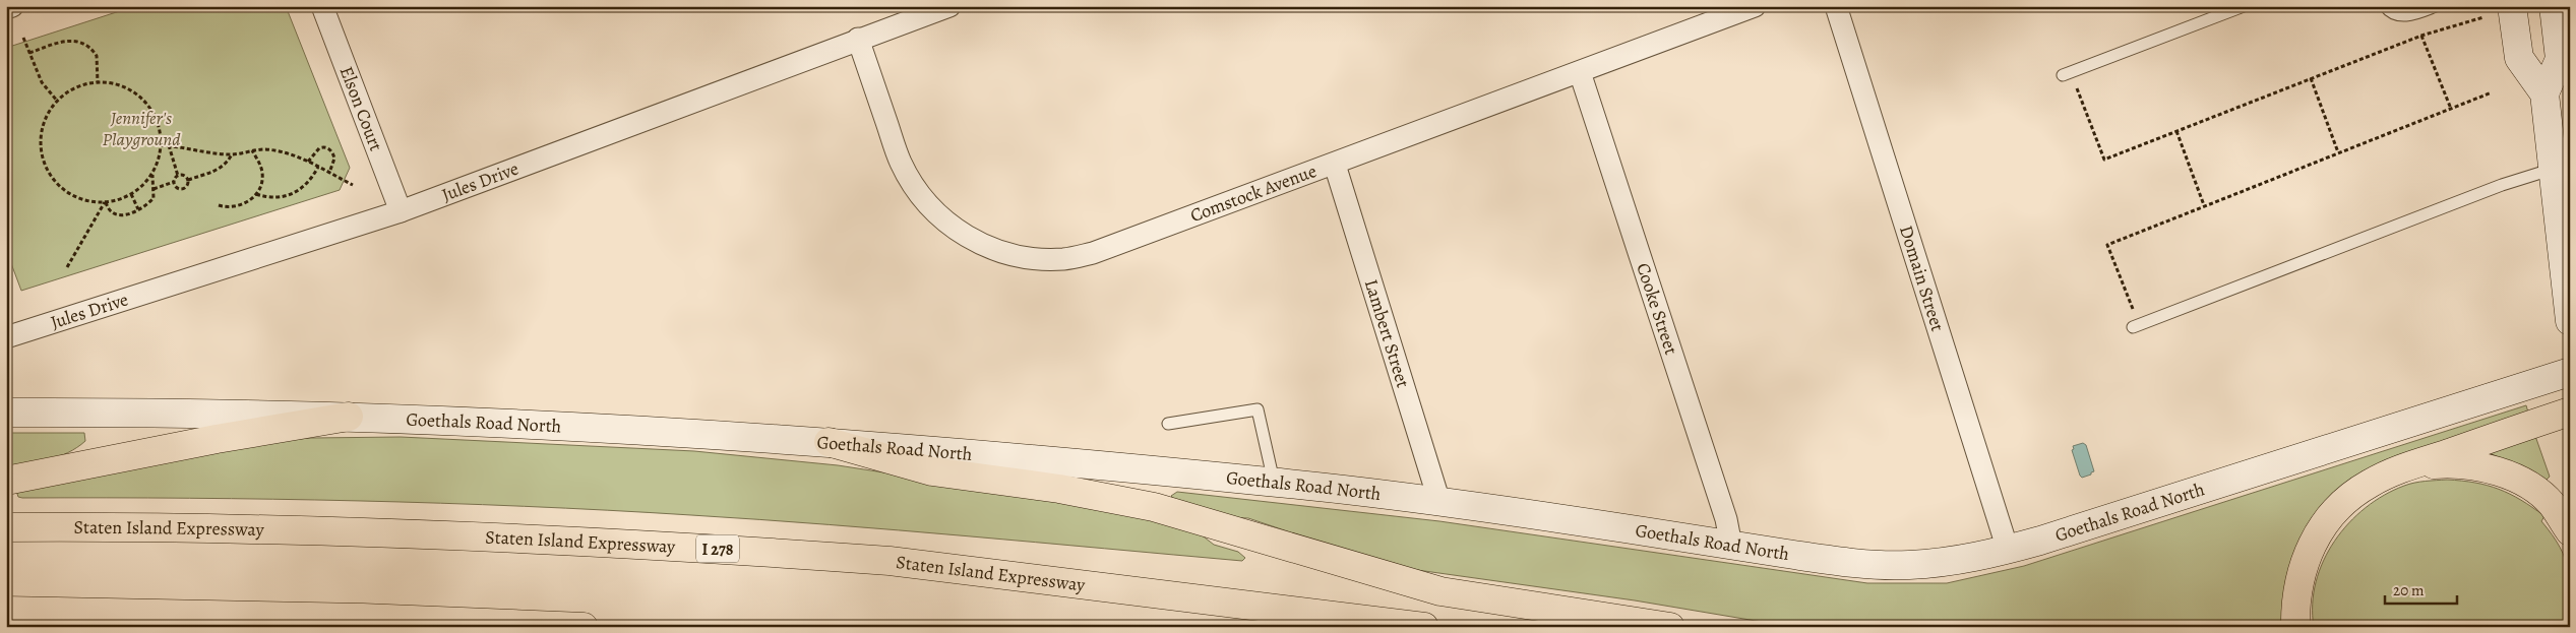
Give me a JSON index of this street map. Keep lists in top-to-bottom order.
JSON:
{
  "streets": {
    "highway": ["Staten Island Expressway", "I 278"],
    "main road": ["Goethals Road North"],
    "street": [
      "Elson Court",
      "Jules Drive",
      "Comstock Avenue",
      "Domain Street",
      "Cooke Street",
      "Lambert Street"
    ]
  },
  "crossings": [
    ["Elson Court", "Jules Drive"],
    ["Jules Drive", "Comstock Avenue"],
    ["Comstock Avenue", "Cooke Street"],
    ["Comstock Avenue", "Lambert Street"],
    ["Domain Street", "Goethals Road North"],
    ["Cooke Street", "Goethals Road North"],
    ["Lambert Street", "Goethals Road North"]
  ],
  "parks": ["Jennifer's Playground"],
  "scale_bar": "20 m"
}
